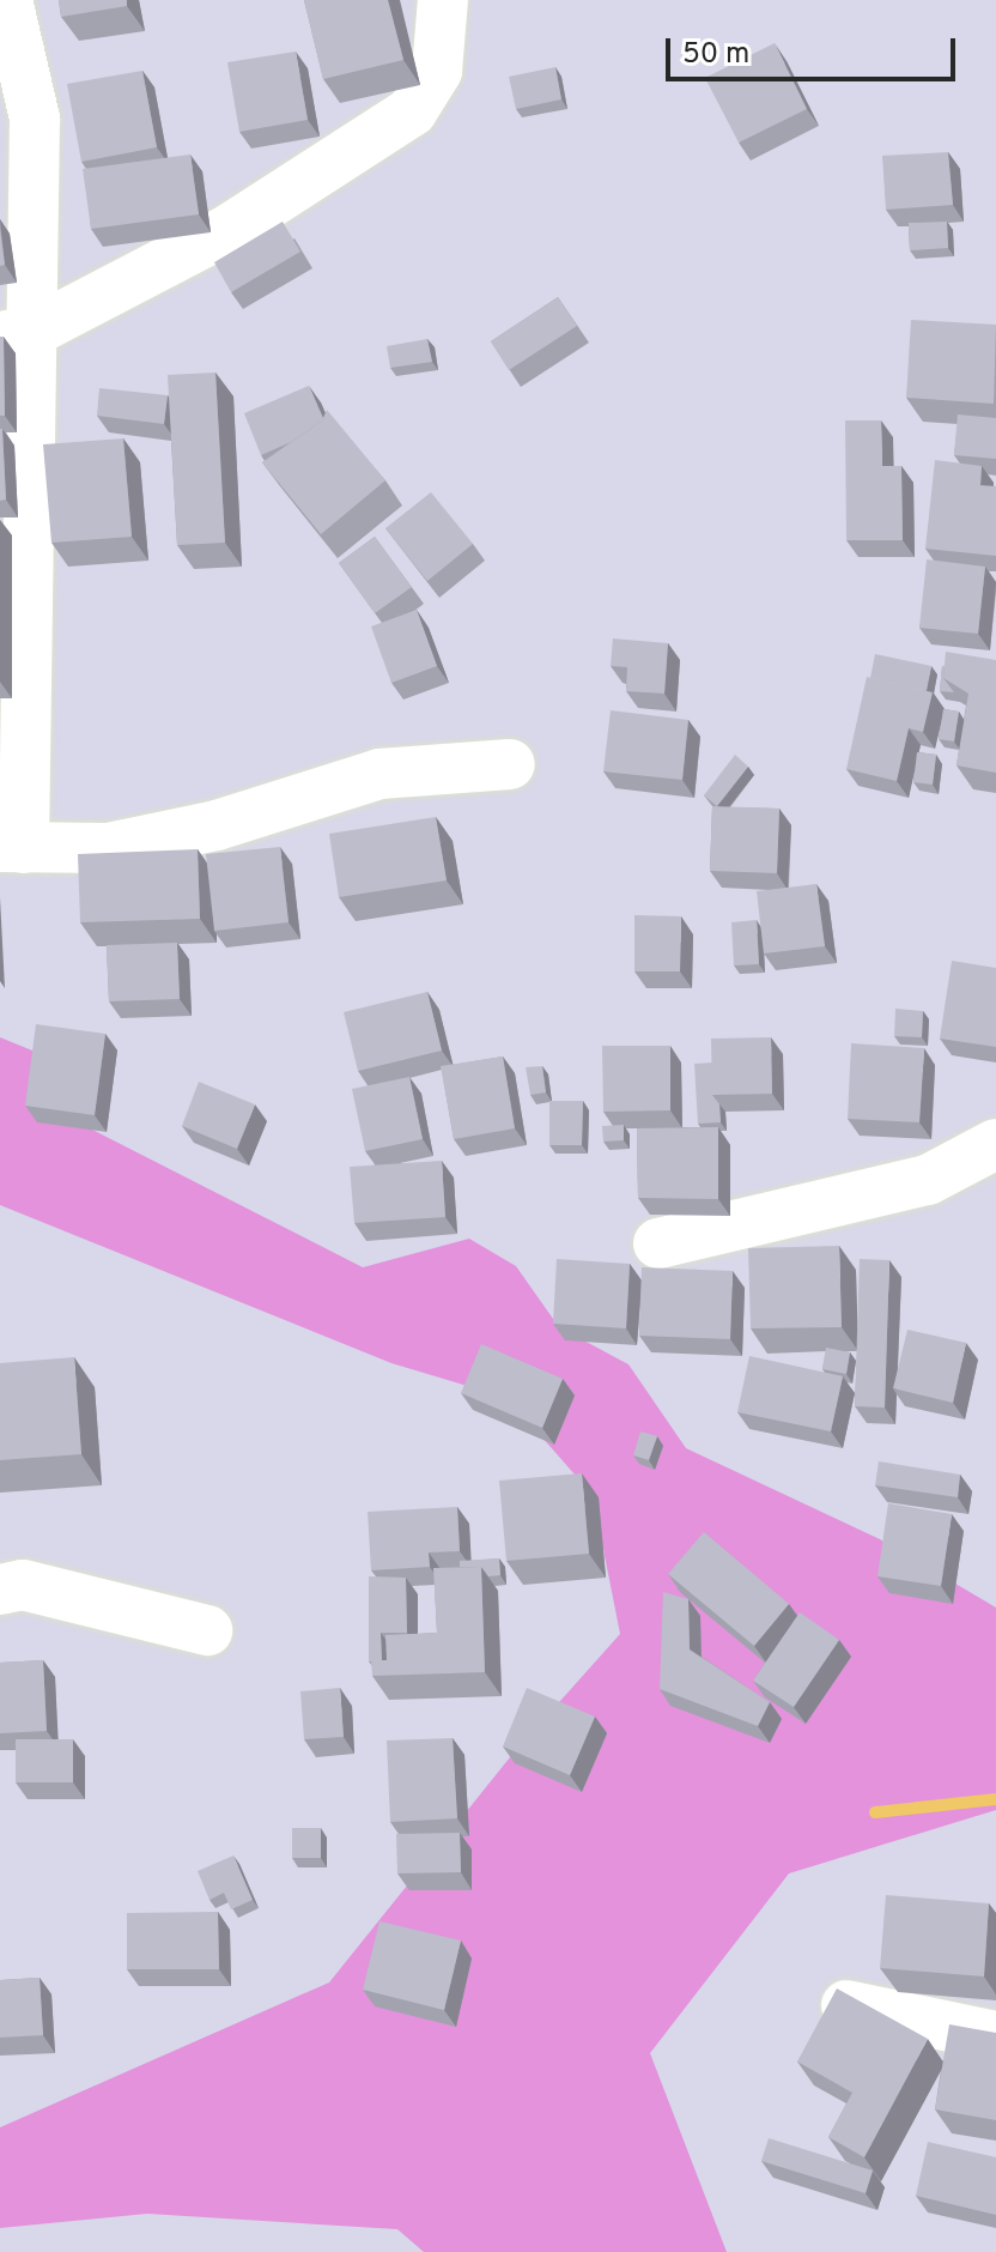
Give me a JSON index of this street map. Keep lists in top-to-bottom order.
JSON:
{
  "scale_bar": "50 m"
}
